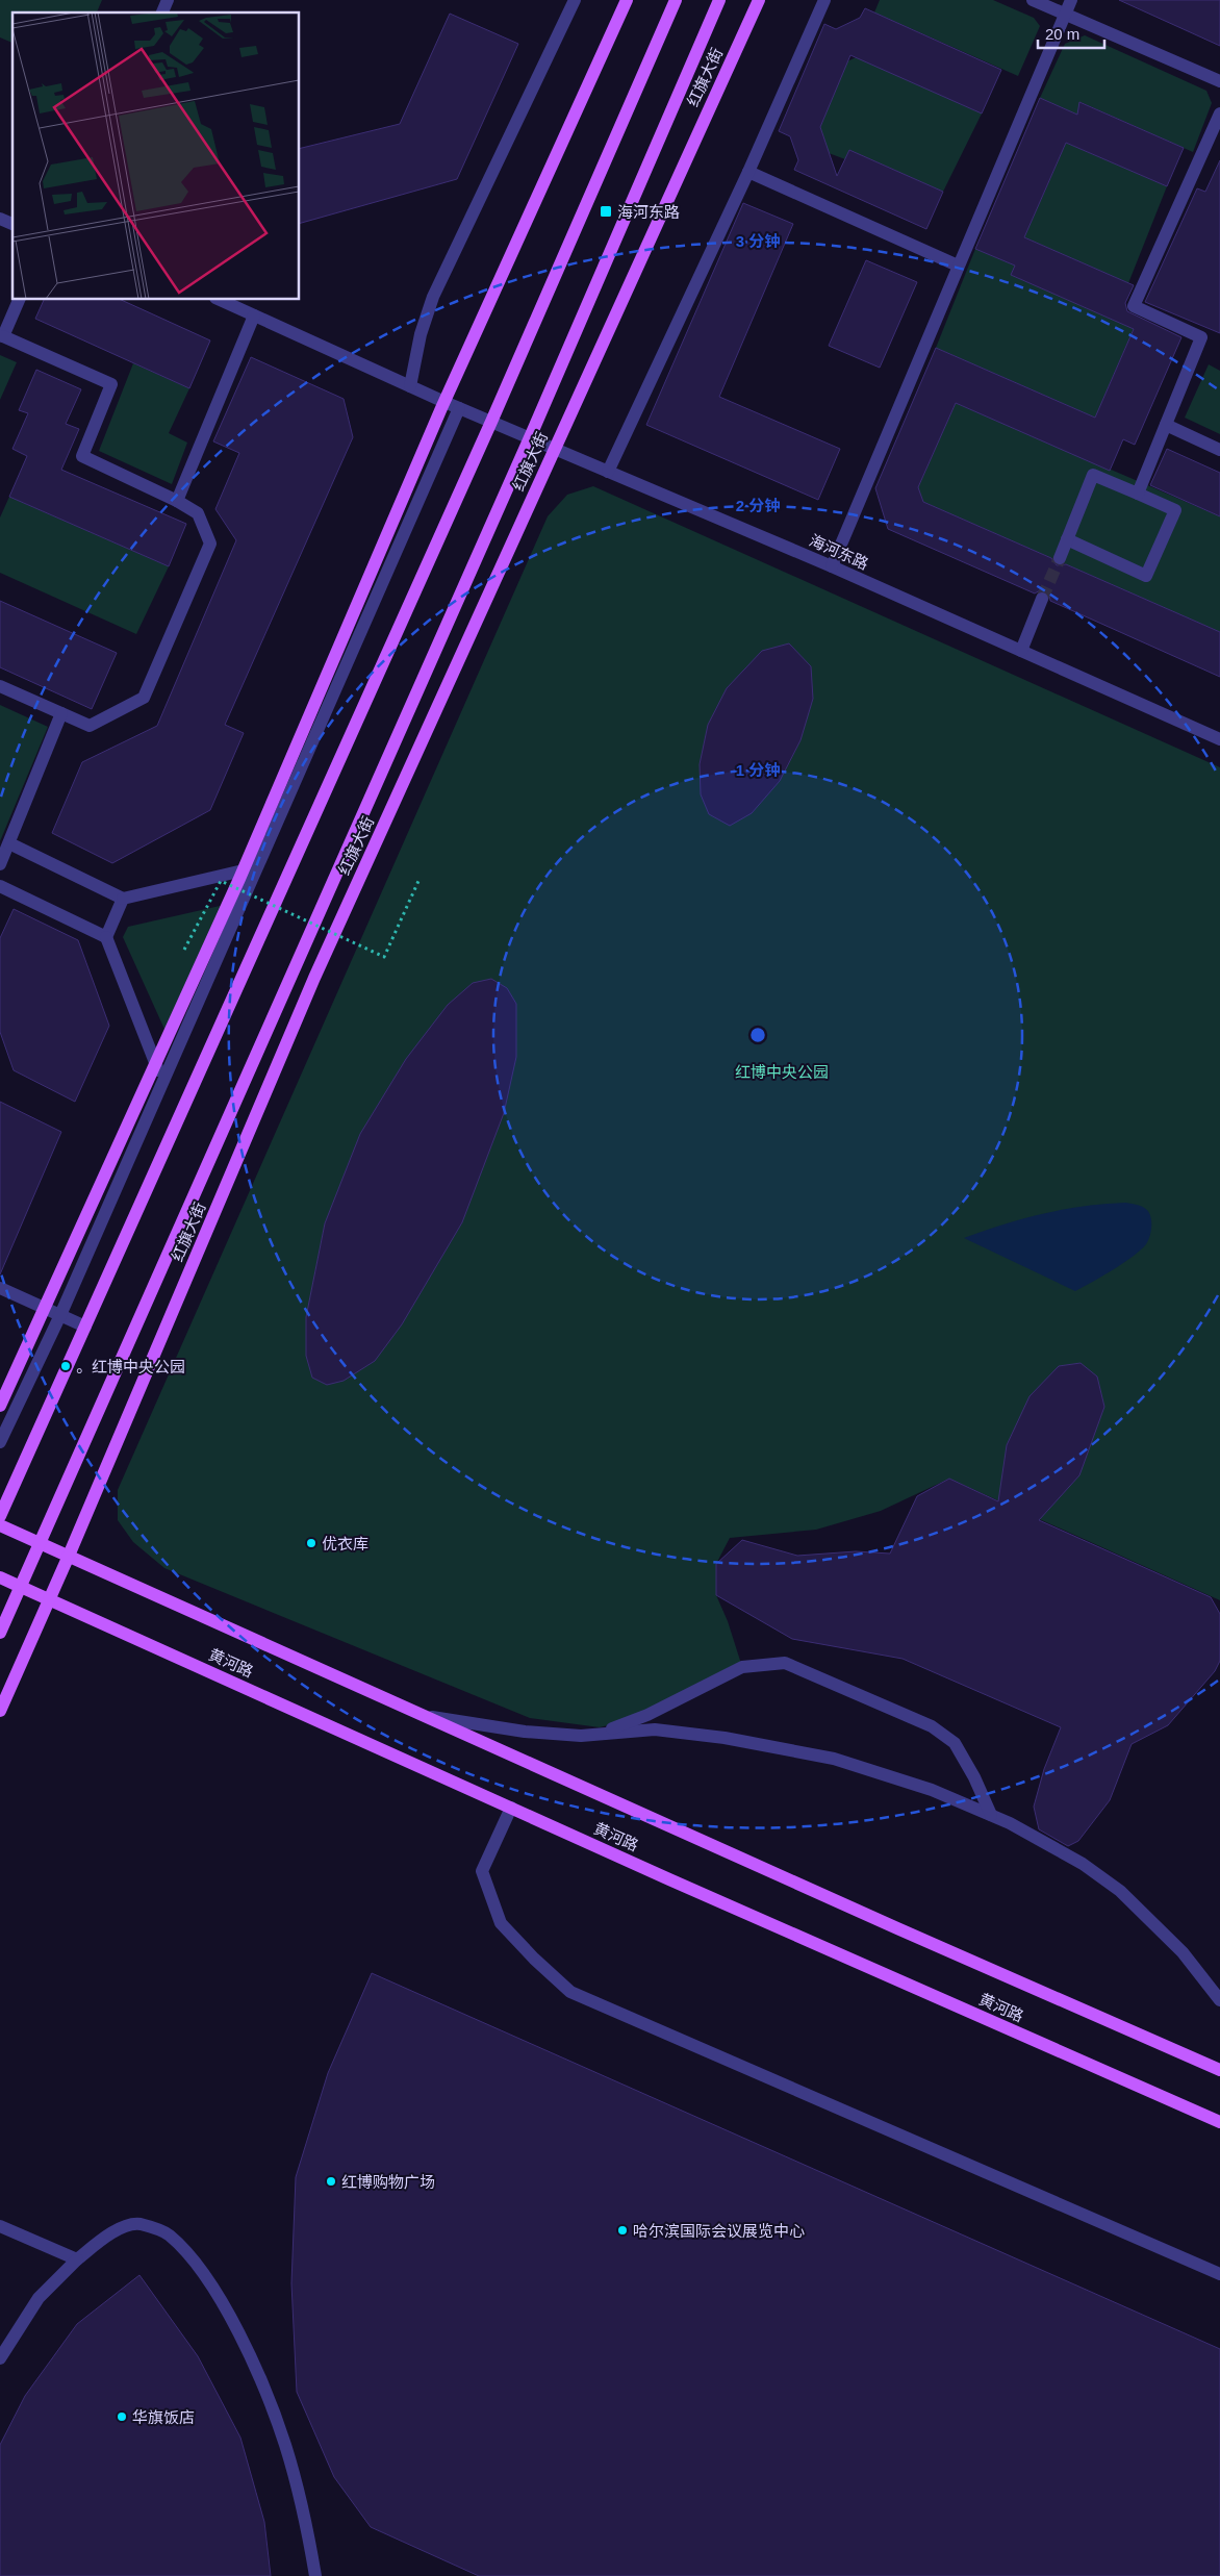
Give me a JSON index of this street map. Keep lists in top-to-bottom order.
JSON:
{
  "streets": {
    "main road": ["红旗大街", "黄河路"],
    "street": ["海河东路"]
  },
  "crossings": [
    ["红旗大街", "海河东路"],
    ["红旗大街", "黄河路"]
  ],
  "parks": ["红博中央公园"],
  "places": {
    "transit": ["海河东路"],
    "other": [
      "。红博中央公园",
      "优衣库",
      "红博购物广场",
      "哈尔滨国际会议展览中心",
      "华旗饭店"
    ]
  },
  "scale_bar": "20 m",
  "rings": ["3 分钟", "2 分钟", "1 分钟"]
}
